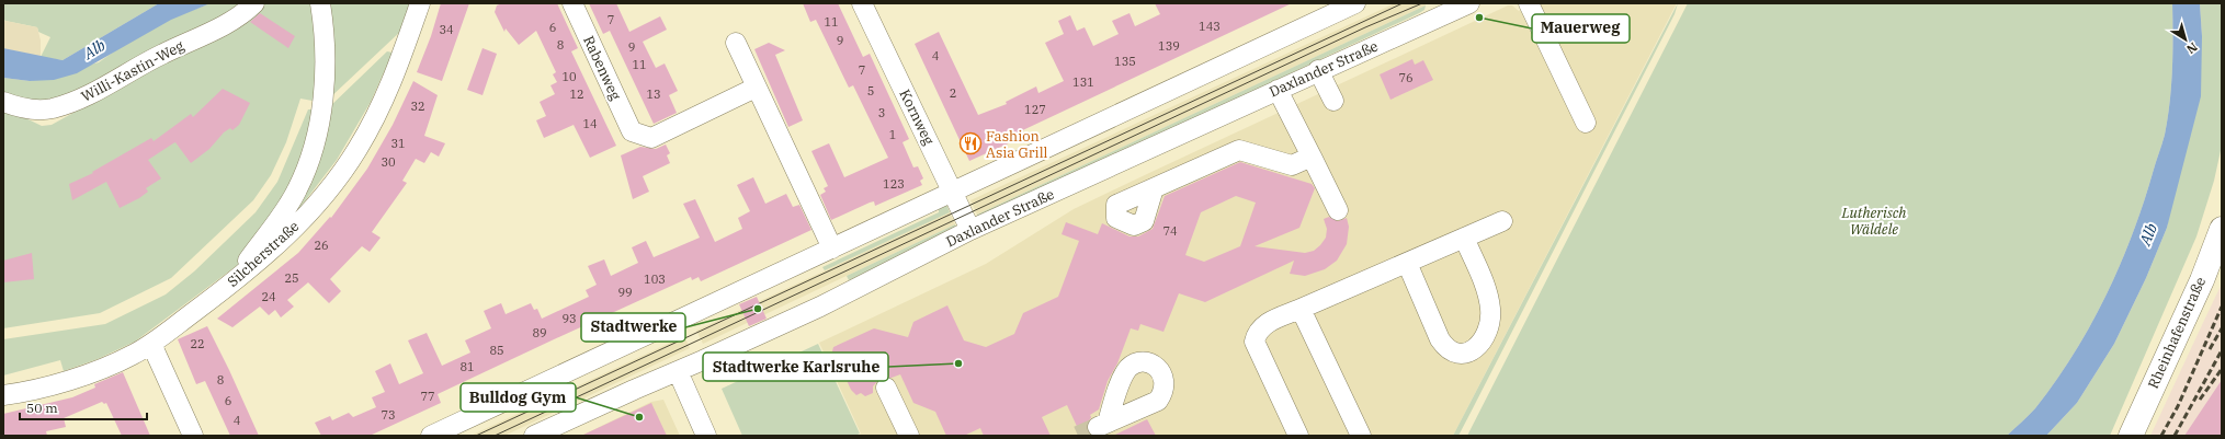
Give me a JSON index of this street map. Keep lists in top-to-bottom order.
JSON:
{
  "streets": {
    "main road": ["Rheinhafenstraße"],
    "street": [
      "Rabenweg",
      "Daxlander Straße",
      "Willi-Kastin-Weg",
      "Kornweg",
      "Silcherstraße"
    ]
  },
  "crossings": [
    ["Daxlander Straße", "Kornweg"]
  ],
  "water": ["Alb"],
  "parks": ["Lutherisch Wäldele"],
  "places": {
    "other": [
      "Mauerweg",
      "Stadtwerke",
      "Stadtwerke Karlsruhe",
      "Bulldog Gym"
    ],
    "restaurant": ["Fashion Asia Grill"]
  },
  "house_numbers": [
    "7",
    "11",
    "143",
    "6",
    "34",
    "9",
    "8",
    "139",
    "9",
    "4",
    "135",
    "11",
    "7",
    "10",
    "76",
    "131",
    "5",
    "2",
    "12",
    "13",
    "32",
    "127",
    "3",
    "14",
    "1",
    "31",
    "30",
    "123",
    "74",
    "26",
    "25",
    "103",
    "99",
    "24",
    "93",
    "89",
    "22",
    "85",
    "81",
    "8",
    "77",
    "6",
    "73",
    "4"
  ],
  "scale_bar": "50 m",
  "north": "bottom right"
}
